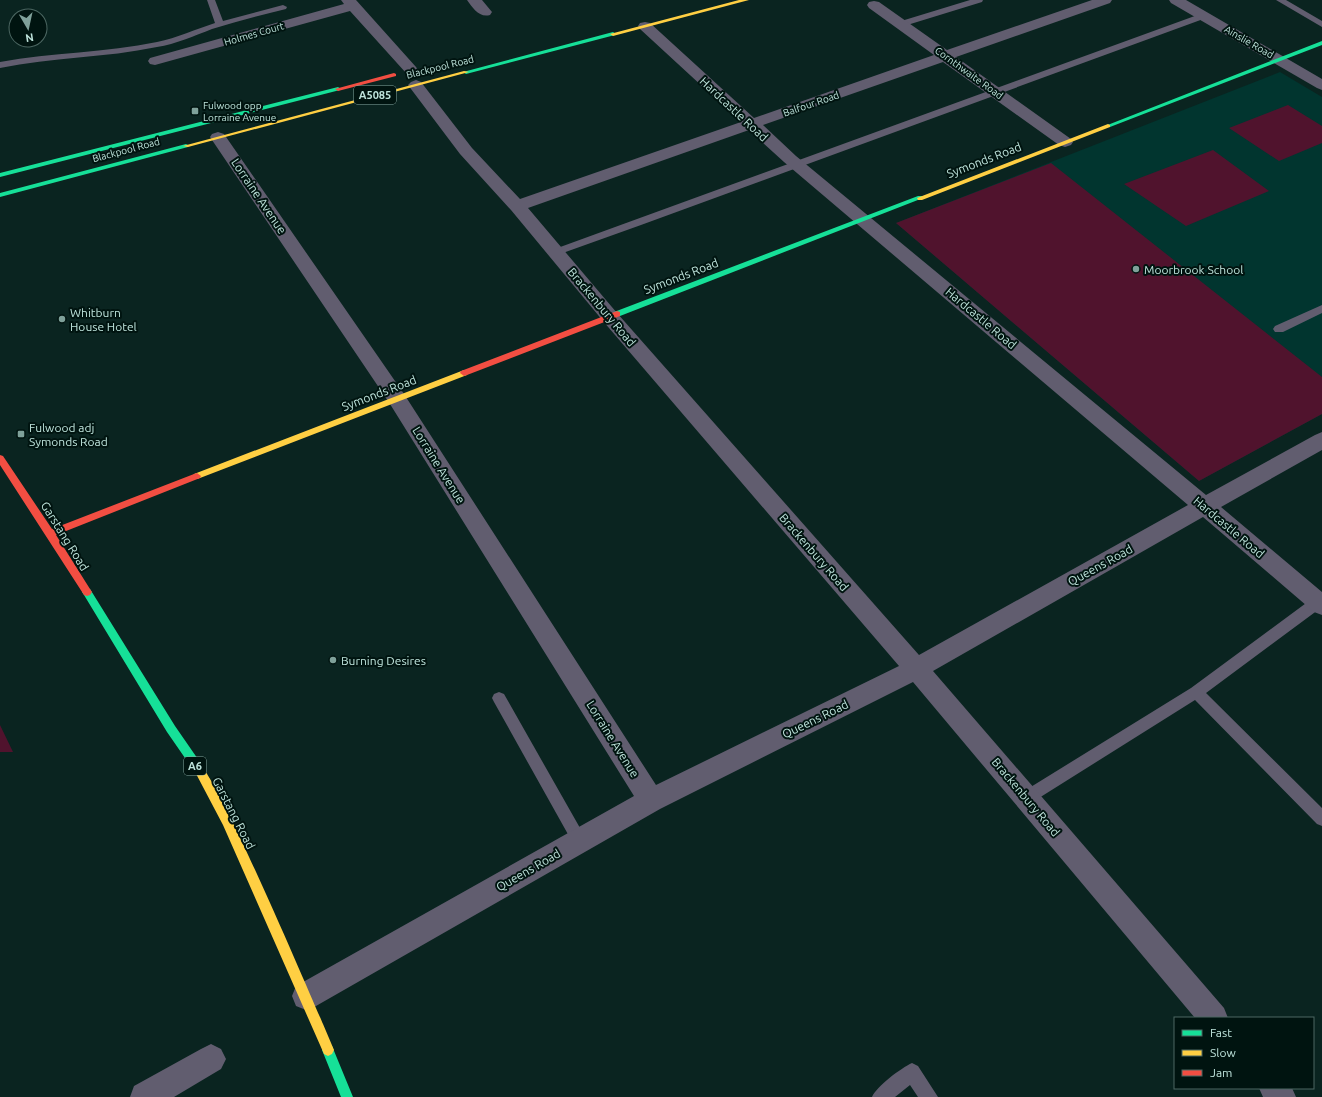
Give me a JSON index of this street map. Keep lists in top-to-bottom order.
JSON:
{
  "streets": {
    "main road": [
      "Blackpool Road",
      "A5085",
      "Symonds Road",
      "Garstang Road",
      "A6"
    ],
    "street": [
      "Holmes Court",
      "Ainslie Road",
      "Cornthwaite Road",
      "Balfour Road",
      "Hardcastle Road",
      "Lorraine Avenue",
      "Brackenbury Road",
      "Queens Road"
    ]
  },
  "crossings": [
    ["Holmes Court", "Brackenbury Road"],
    ["Ainslie Road", "Symonds Road"],
    ["Blackpool Road", "Hardcastle Road"],
    ["Blackpool Road", "Lorraine Avenue"],
    ["Blackpool Road", "Brackenbury Road"],
    ["Cornthwaite Road", "Balfour Road"],
    ["Cornthwaite Road", "Symonds Road"],
    ["Balfour Road", "Hardcastle Road"],
    ["Balfour Road", "Brackenbury Road"],
    ["Hardcastle Road", "Symonds Road"],
    ["Hardcastle Road", "Queens Road"],
    ["Symonds Road", "Lorraine Avenue"],
    ["Symonds Road", "Brackenbury Road"],
    ["Symonds Road", "Garstang Road"],
    ["Lorraine Avenue", "Queens Road"],
    ["Brackenbury Road", "Queens Road"],
    ["Garstang Road", "Queens Road"]
  ],
  "places": {
    "transit": ["Fulwood opp Lorraine Avenue", "Fulwood adj Symonds Road"],
    "other": ["Moorbrook School", "Whitburn House Hotel", "Burning Desires"]
  },
  "legend": ["Fast", "Slow", "Jam"],
  "north": "bottom"
}
